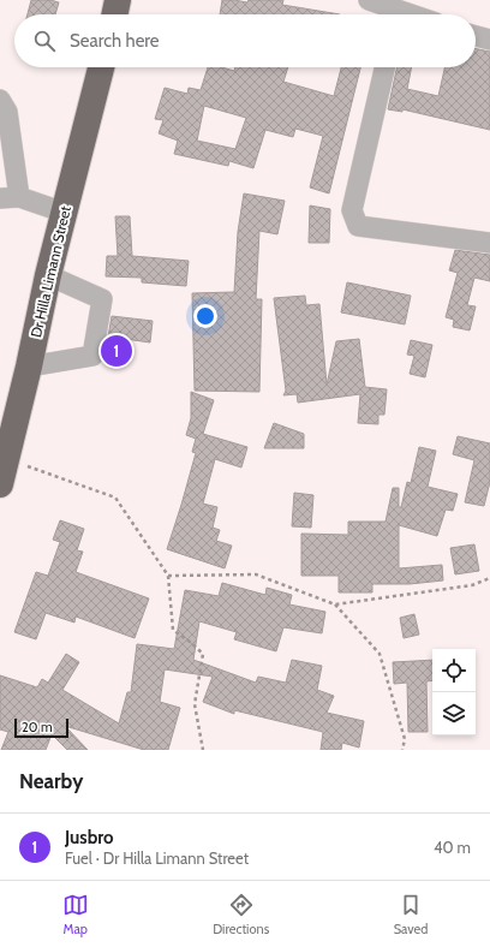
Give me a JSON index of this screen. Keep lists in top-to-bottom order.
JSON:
{
  "streets": {
    "highway": ["Dr Hilla Limann Street"]
  },
  "scale_bar": "20 m",
  "page": {
    "search": "Search here",
    "pins": "1",
    "scale": "20 m",
    "heading": "Nearby",
    "list": [
      {
        "mark": "1",
        "name": "Jusbro",
        "note": "Fuel · Dr Hilla Limann Street",
        "value": "40 m"
      }
    ],
    "nav": ["Map", "Directions", "Saved"]
  }
}
